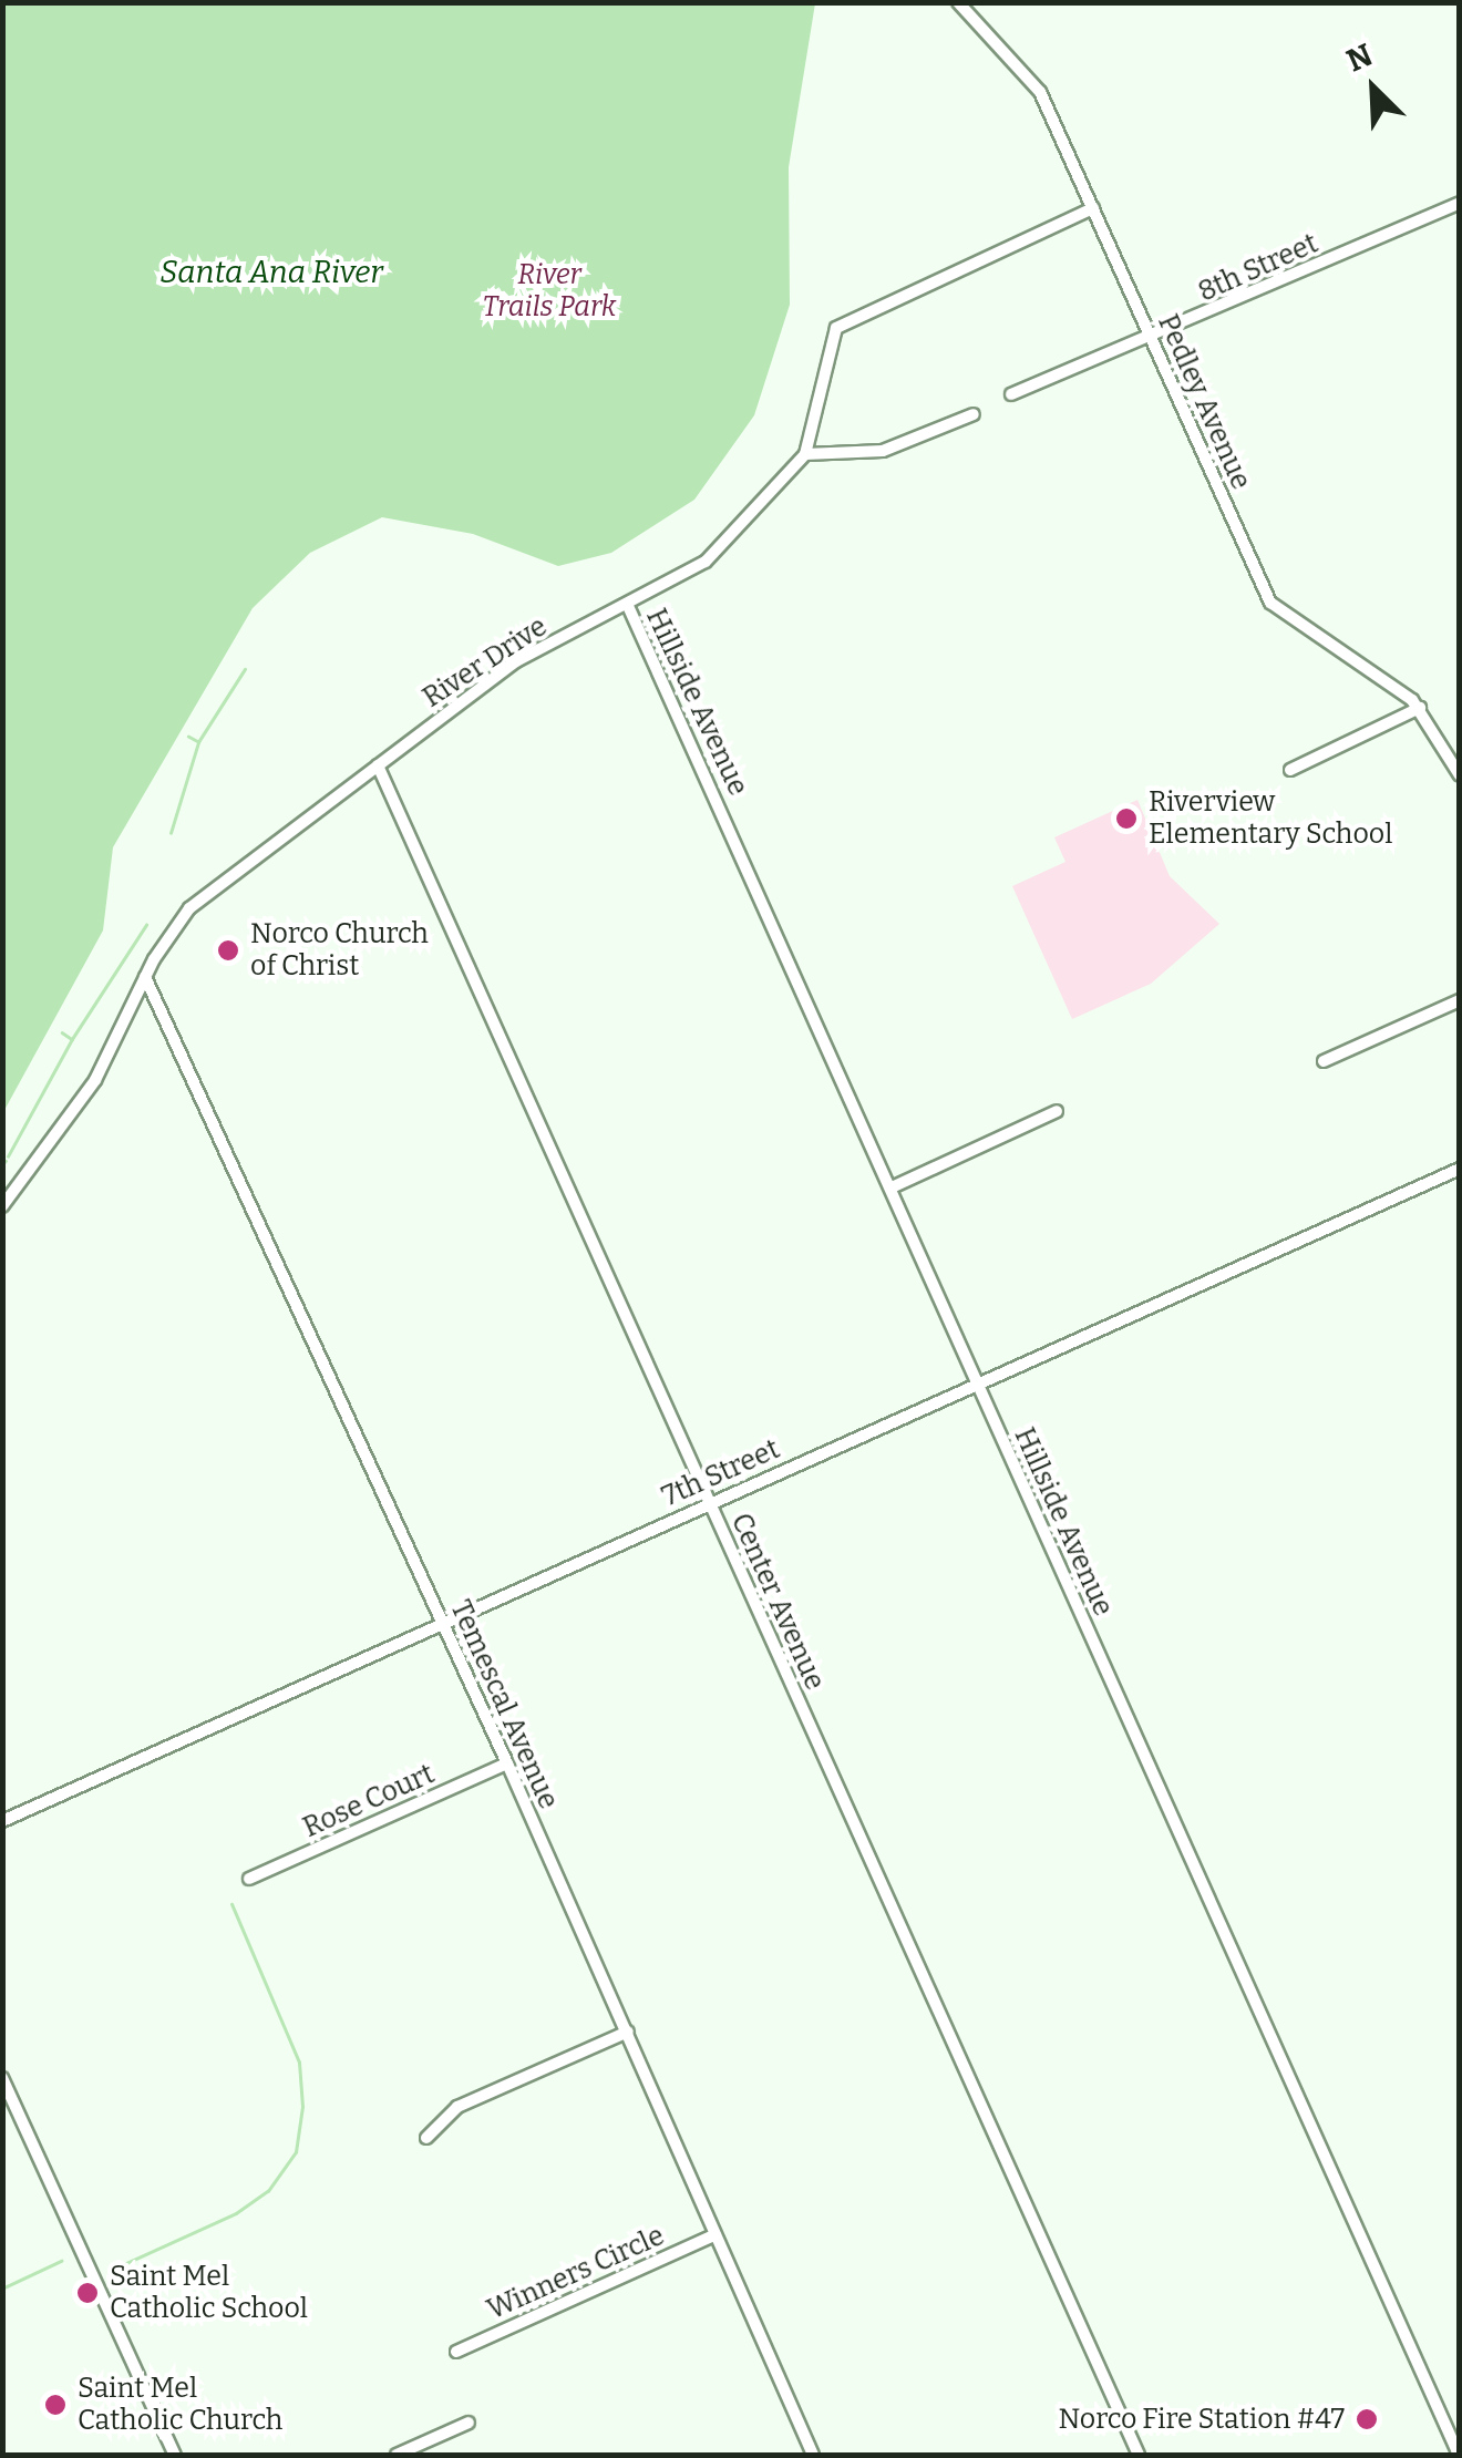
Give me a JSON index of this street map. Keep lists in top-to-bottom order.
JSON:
{
  "streets": {
    "street": [
      "8th Street",
      "Pedley Avenue",
      "River Drive",
      "Hillside Avenue",
      "7th Street",
      "Center Avenue",
      "Temescal Avenue",
      "Rose Court",
      "Winners Circle"
    ]
  },
  "crossings": [
    ["8th Street", "Pedley Avenue"],
    ["Pedley Avenue", "River Drive"],
    ["River Drive", "Hillside Avenue"],
    ["River Drive", "Center Avenue"],
    ["River Drive", "Temescal Avenue"],
    ["Hillside Avenue", "7th Street"],
    ["7th Street", "Center Avenue"],
    ["7th Street", "Temescal Avenue"],
    ["Temescal Avenue", "Rose Court"],
    ["Temescal Avenue", "Winners Circle"]
  ],
  "water": ["Santa Ana River"],
  "parks": ["River Trails Park"],
  "places": [
    "Riverview Elementary School",
    "Norco Church of Christ",
    "Saint Mel Catholic School",
    "Saint Mel Catholic Church",
    "Norco Fire Station #47"
  ],
  "north": "top left"
}
